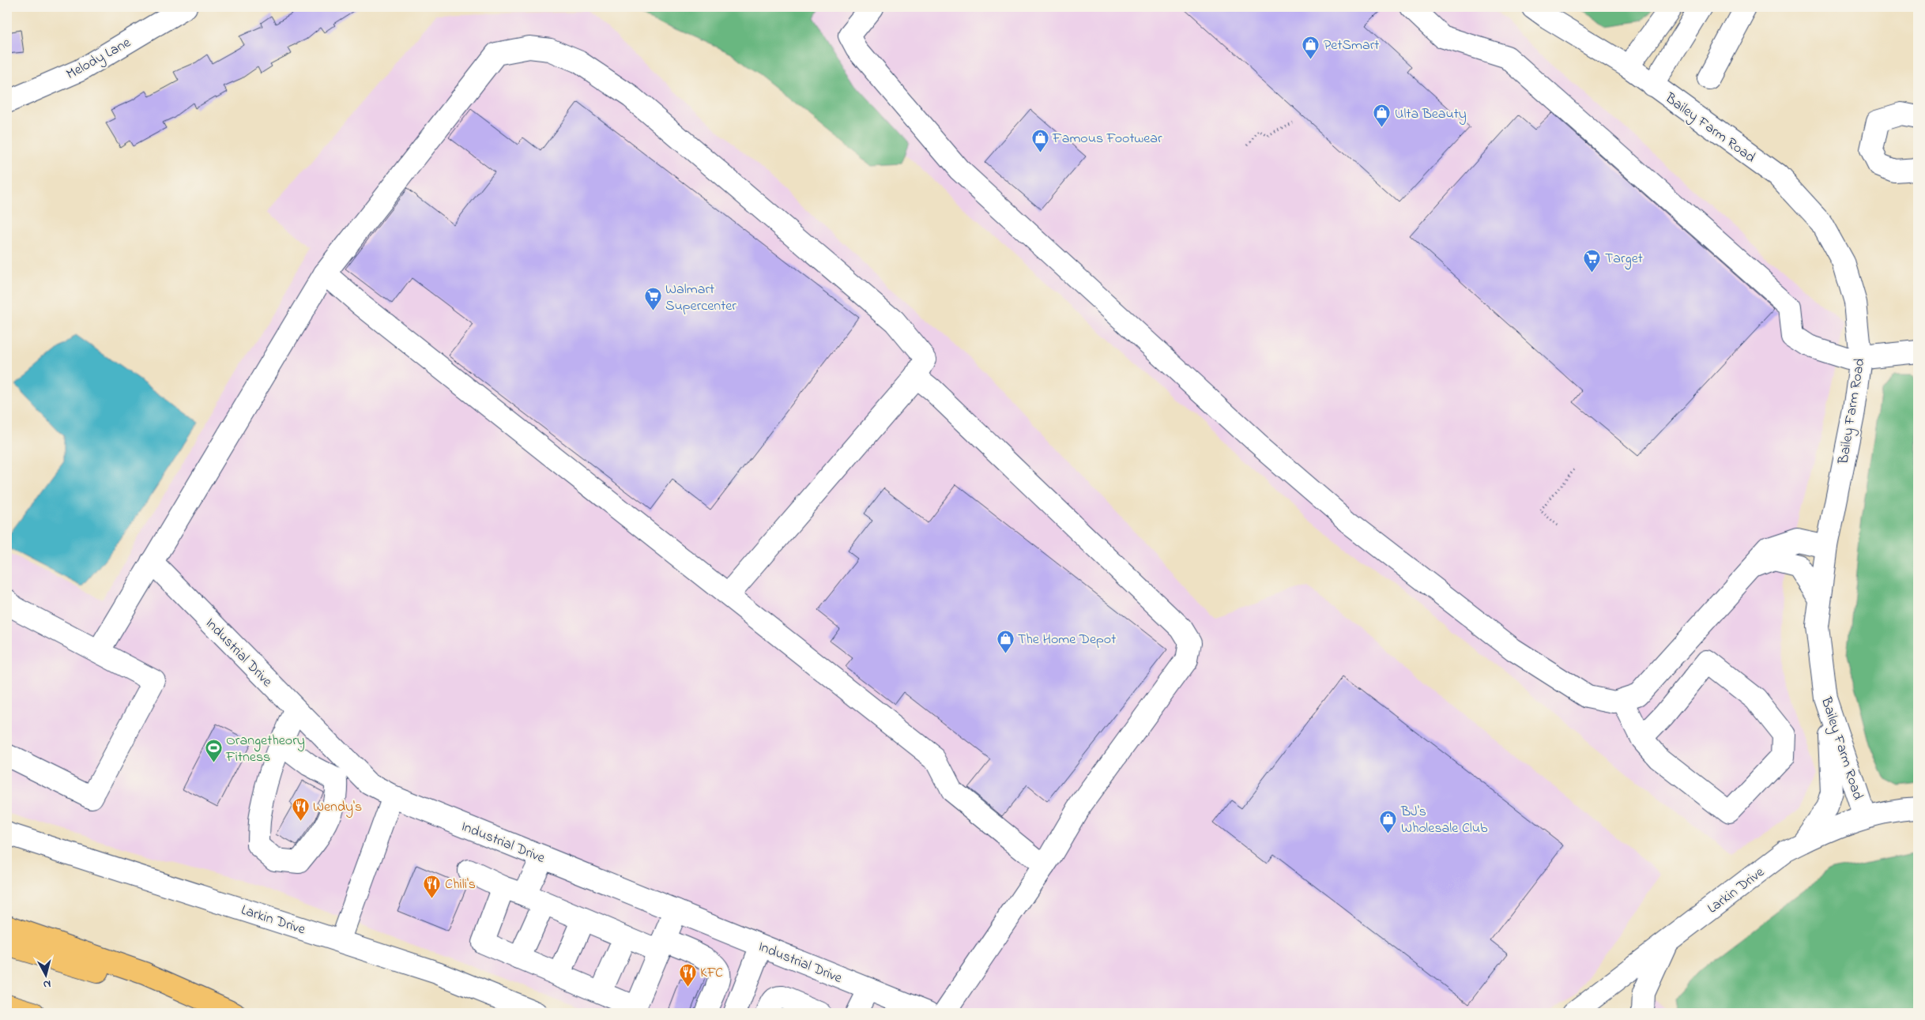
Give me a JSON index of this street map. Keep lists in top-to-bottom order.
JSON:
{
  "streets": {
    "street": [
      "Melody Lane",
      "Bailey Farm Road",
      "Industrial Drive",
      "Larkin Drive"
    ]
  },
  "crossings": [
    ["Bailey Farm Road", "Larkin Drive"]
  ],
  "places": {
    "shop": [
      "PetSmart",
      "Ulta Beauty",
      "Famous Footwear",
      "The Home Depot",
      "BJ's Wholesale Club"
    ],
    "supermarket": ["Target", "Walmart Supercenter"],
    "sports": ["Orangetheory Fitness"],
    "restaurant": ["Wendy's", "Chili's", "KFC"]
  },
  "north": "bottom"
}
